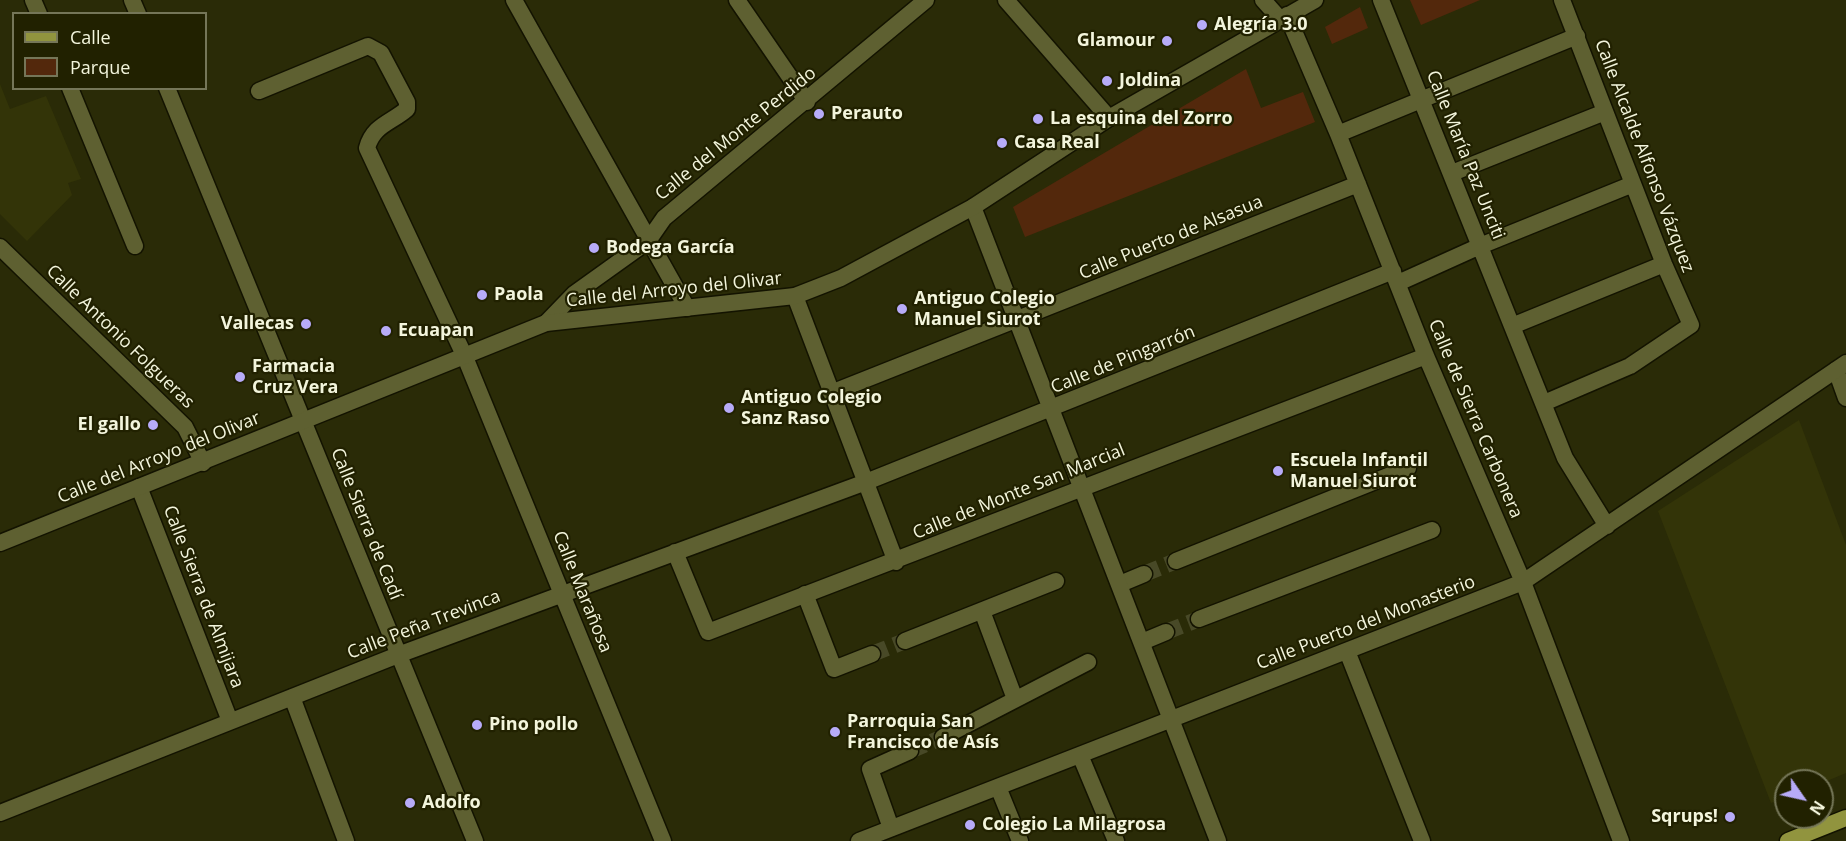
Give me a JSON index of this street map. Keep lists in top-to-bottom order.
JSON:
{
  "streets": {
    "street": [
      "Calle del Monte Perdido",
      "Calle María Paz Unciti",
      "Calle Alcalde Alfonso Vázquez",
      "Calle Puerto de Alsasua",
      "Calle del Arroyo del Olivar",
      "Calle Antonio Folgueras",
      "Calle de Pingarrón",
      "Calle de Sierra Carbonera",
      "Calle de Monte San Marcial",
      "Calle Sierra de Cadí",
      "Calle Marañosa",
      "Calle Sierra de Almijara",
      "Calle Puerto del Monasterio",
      "Calle Peña Trevinca"
    ]
  },
  "crossings": [
    ["Calle del Monte Perdido", "Calle del Arroyo del Olivar"],
    ["Calle María Paz Unciti", "Calle Alcalde Alfonso Vázquez"],
    ["Calle María Paz Unciti", "Calle de Pingarrón"],
    ["Calle María Paz Unciti", "Calle Puerto del Monasterio"],
    ["Calle Alcalde Alfonso Vázquez", "Calle de Pingarrón"],
    ["Calle Puerto de Alsasua", "Calle de Sierra Carbonera"],
    ["Calle del Arroyo del Olivar", "Calle Antonio Folgueras"],
    ["Calle del Arroyo del Olivar", "Calle de Sierra Carbonera"],
    ["Calle del Arroyo del Olivar", "Calle Sierra de Cadí"],
    ["Calle del Arroyo del Olivar", "Calle Marañosa"],
    ["Calle del Arroyo del Olivar", "Calle Sierra de Almijara"],
    ["Calle de Pingarrón", "Calle de Sierra Carbonera"],
    ["Calle de Pingarrón", "Calle Peña Trevinca"],
    ["Calle de Sierra Carbonera", "Calle de Monte San Marcial"],
    ["Calle de Sierra Carbonera", "Calle Puerto del Monasterio"],
    ["Calle de Monte San Marcial", "Calle Peña Trevinca"],
    ["Calle Sierra de Cadí", "Calle Peña Trevinca"],
    ["Calle Marañosa", "Calle Peña Trevinca"],
    ["Calle Sierra de Almijara", "Calle Peña Trevinca"]
  ],
  "places": [
    "Alegría 3.0",
    "Glamour",
    "Joldina",
    "Perauto",
    "La esquina del Zorro",
    "Casa Real",
    "Bodega García",
    "Paola",
    "Antiguo Colegio Manuel Siurot",
    "Vallecas",
    "Ecuapan",
    "Farmacia Cruz Vera",
    "Antiguo Colegio Sanz Raso",
    "El gallo",
    "Escuela Infantil Manuel Siurot",
    "Pino pollo",
    "Parroquia San Francisco de Asís",
    "Adolfo",
    "Sqrups!",
    "Colegio La Milagrosa"
  ],
  "legend": ["Calle", "Parque"],
  "north": "bottom right"
}
